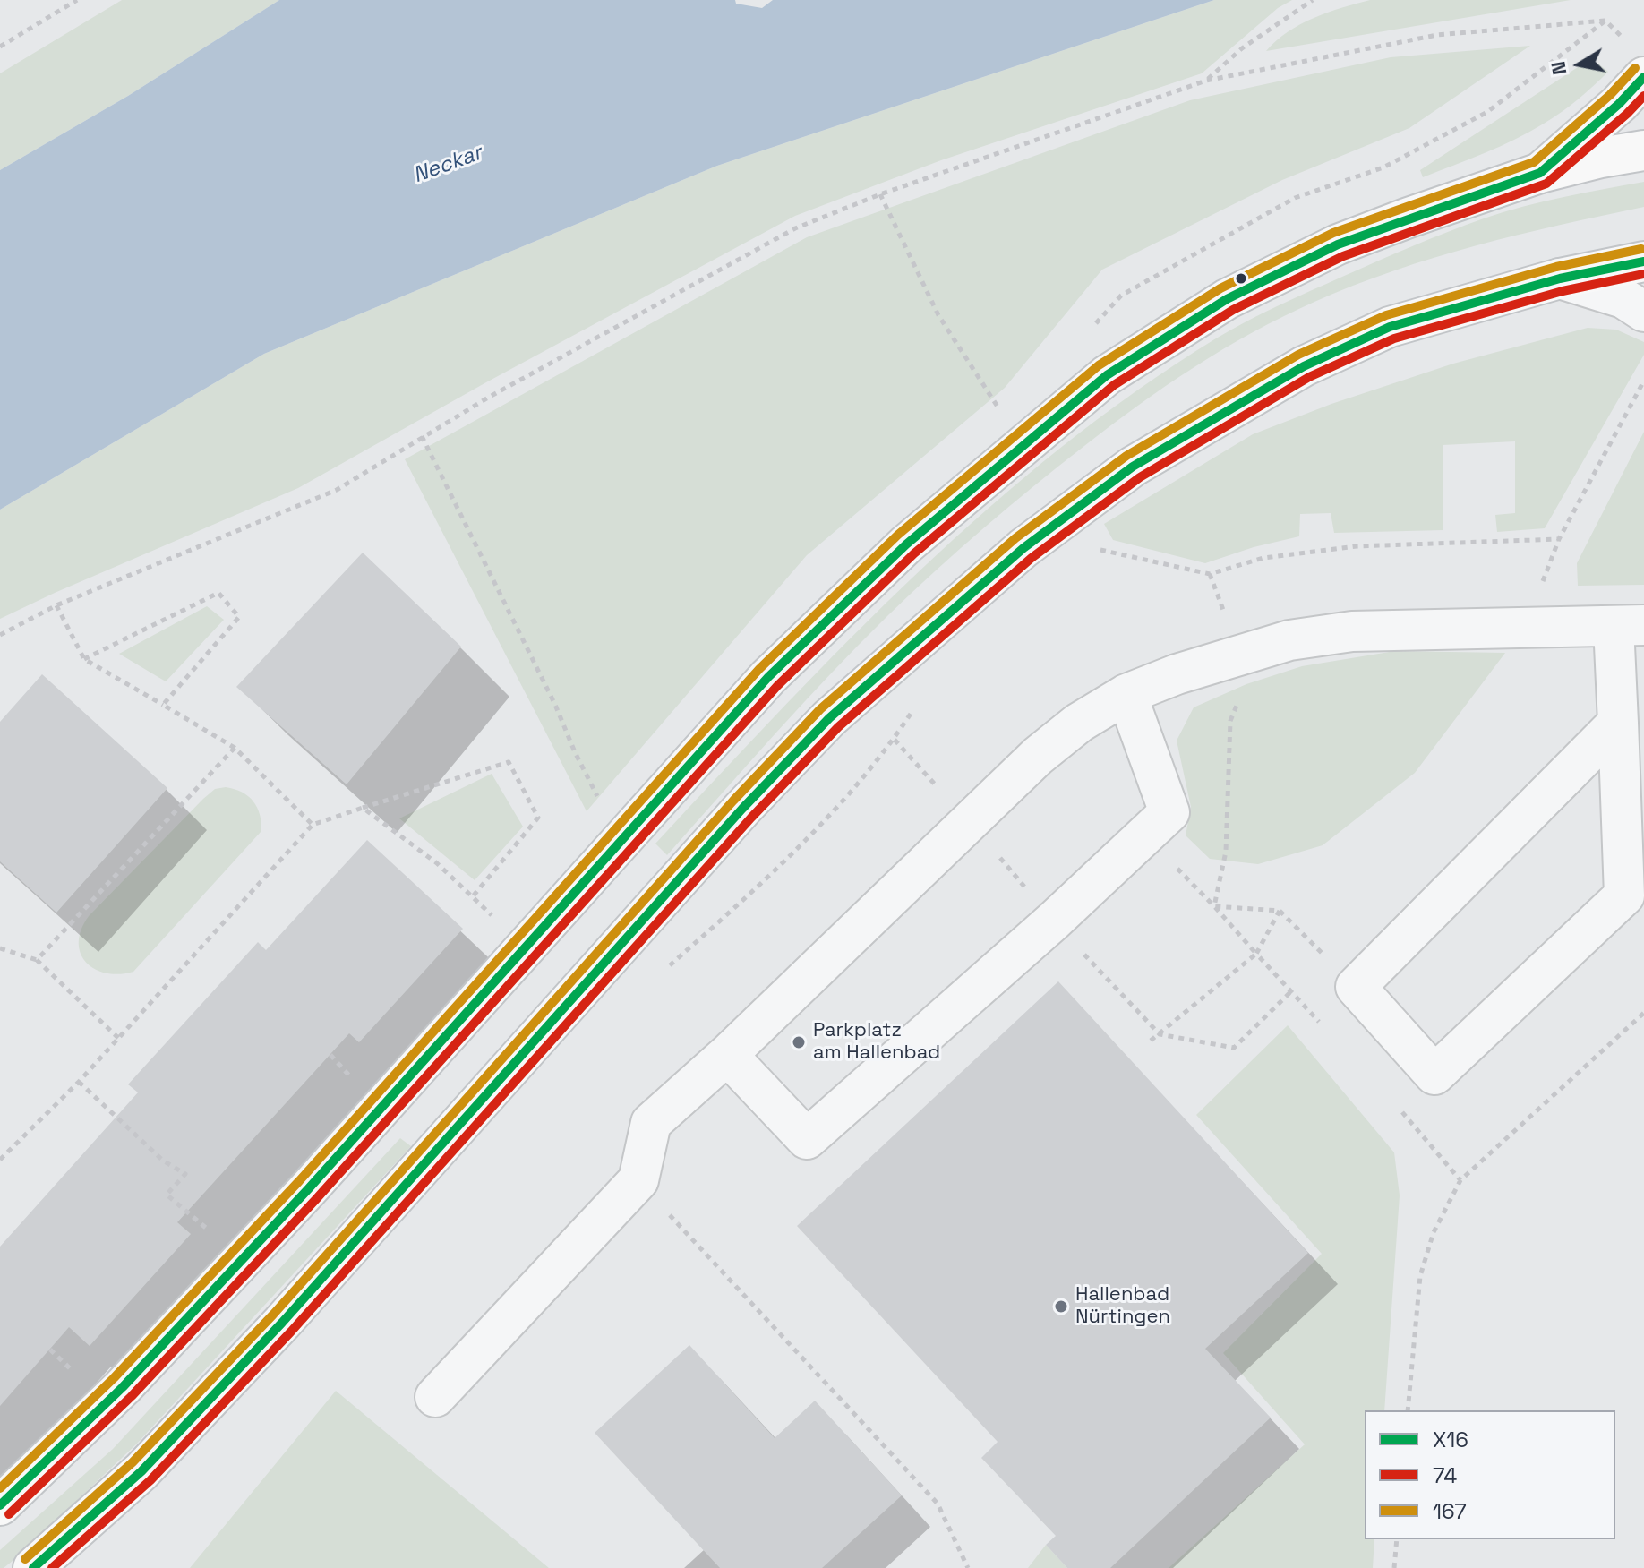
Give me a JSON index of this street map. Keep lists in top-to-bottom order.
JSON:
{
  "water": ["Neckar"],
  "places": ["Parkplatz am Hallenbad", "Hallenbad Nürtingen"],
  "lines": ["transit line 167", "transit line X16", "transit line 74"],
  "legend": ["X16", "74", "167"],
  "north": "left"
}
